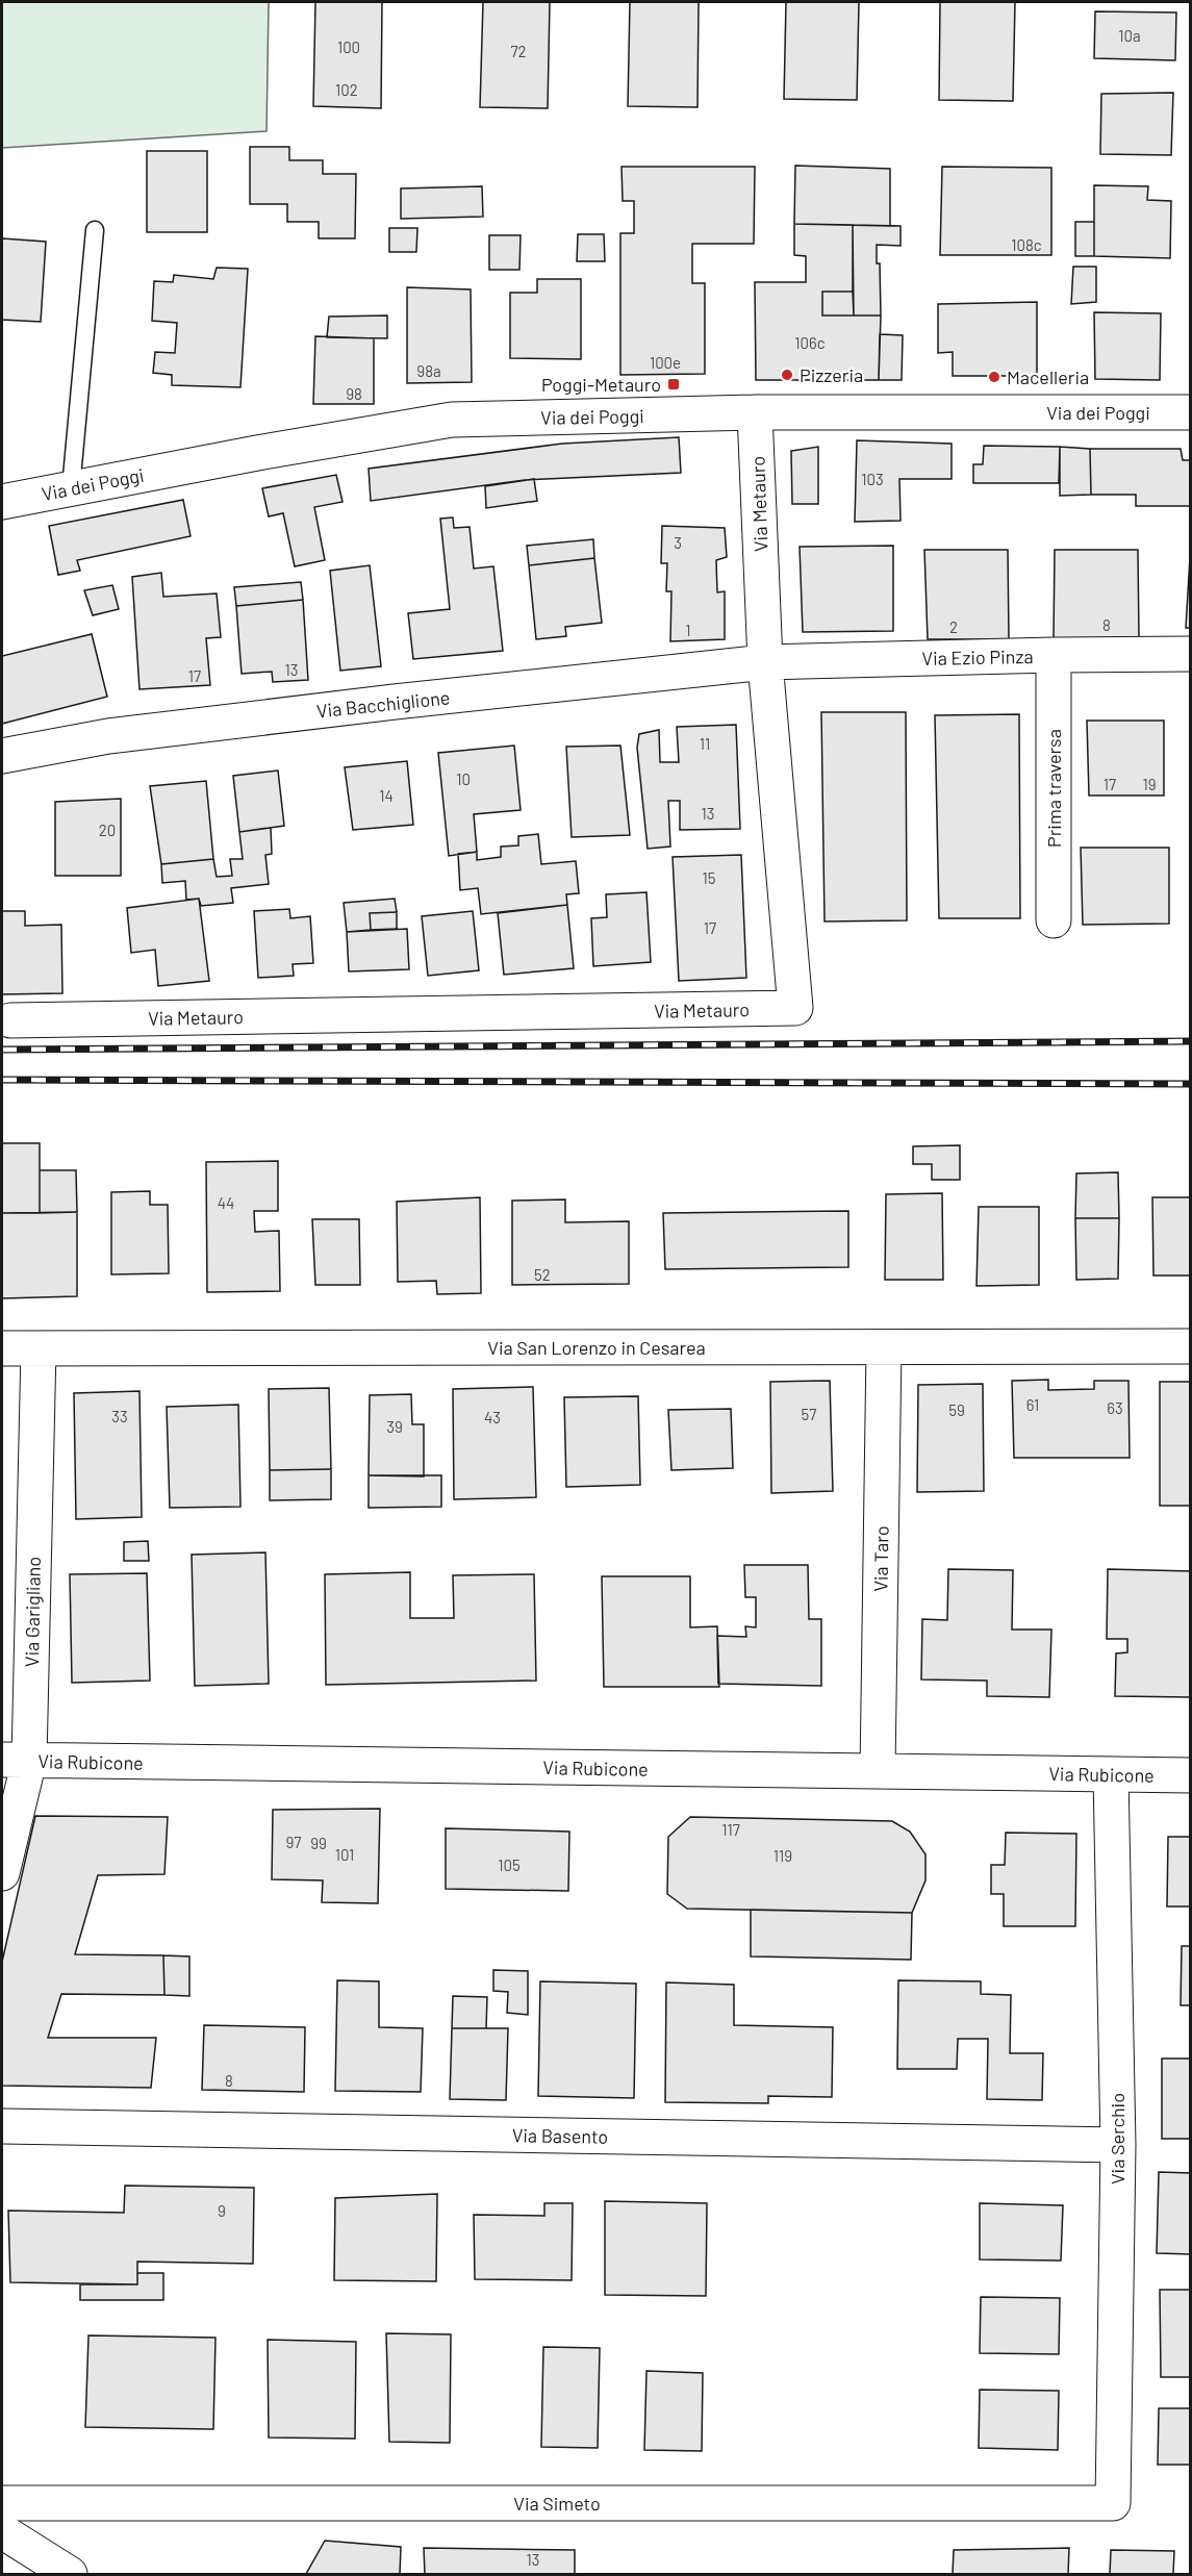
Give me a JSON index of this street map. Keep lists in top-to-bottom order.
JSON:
{
  "streets": {
    "street": [
      "Via dei Poggi",
      "Via Metauro",
      "Via Ezio Pinza",
      "Via Bacchiglione",
      "Prima traversa",
      "Via San Lorenzo in Cesarea",
      "Via Taro",
      "Via Garigliano",
      "Via Rubicone",
      "Via Basento",
      "Via Serchio",
      "Via Simeto"
    ]
  },
  "crossings": [
    ["Via dei Poggi", "Via Metauro"],
    ["Via Metauro", "Via Ezio Pinza"],
    ["Via Metauro", "Via Bacchiglione"],
    ["Via Ezio Pinza", "Via Bacchiglione"],
    ["Via Ezio Pinza", "Prima traversa"],
    ["Via San Lorenzo in Cesarea", "Via Taro"],
    ["Via San Lorenzo in Cesarea", "Via Garigliano"],
    ["Via Taro", "Via Rubicone"],
    ["Via Garigliano", "Via Rubicone"],
    ["Via Rubicone", "Via Serchio"],
    ["Via Basento", "Via Serchio"],
    ["Via Serchio", "Via Simeto"]
  ],
  "places": {
    "other": ["Pizzeria", "Macelleria"],
    "transit": ["Poggi-Metauro"]
  },
  "house_numbers": [
    "10a",
    "100",
    "72",
    "102",
    "108c",
    "106c",
    "100e",
    "98a",
    "98",
    "103",
    "3",
    "8",
    "2",
    "1",
    "13",
    "17",
    "11",
    "10",
    "17",
    "19",
    "14",
    "13",
    "20",
    "15",
    "17",
    "44",
    "52",
    "61",
    "63",
    "59",
    "57",
    "33",
    "43",
    "39",
    "117",
    "97",
    "99",
    "101",
    "119",
    "105",
    "8",
    "9",
    "13"
  ]
}
